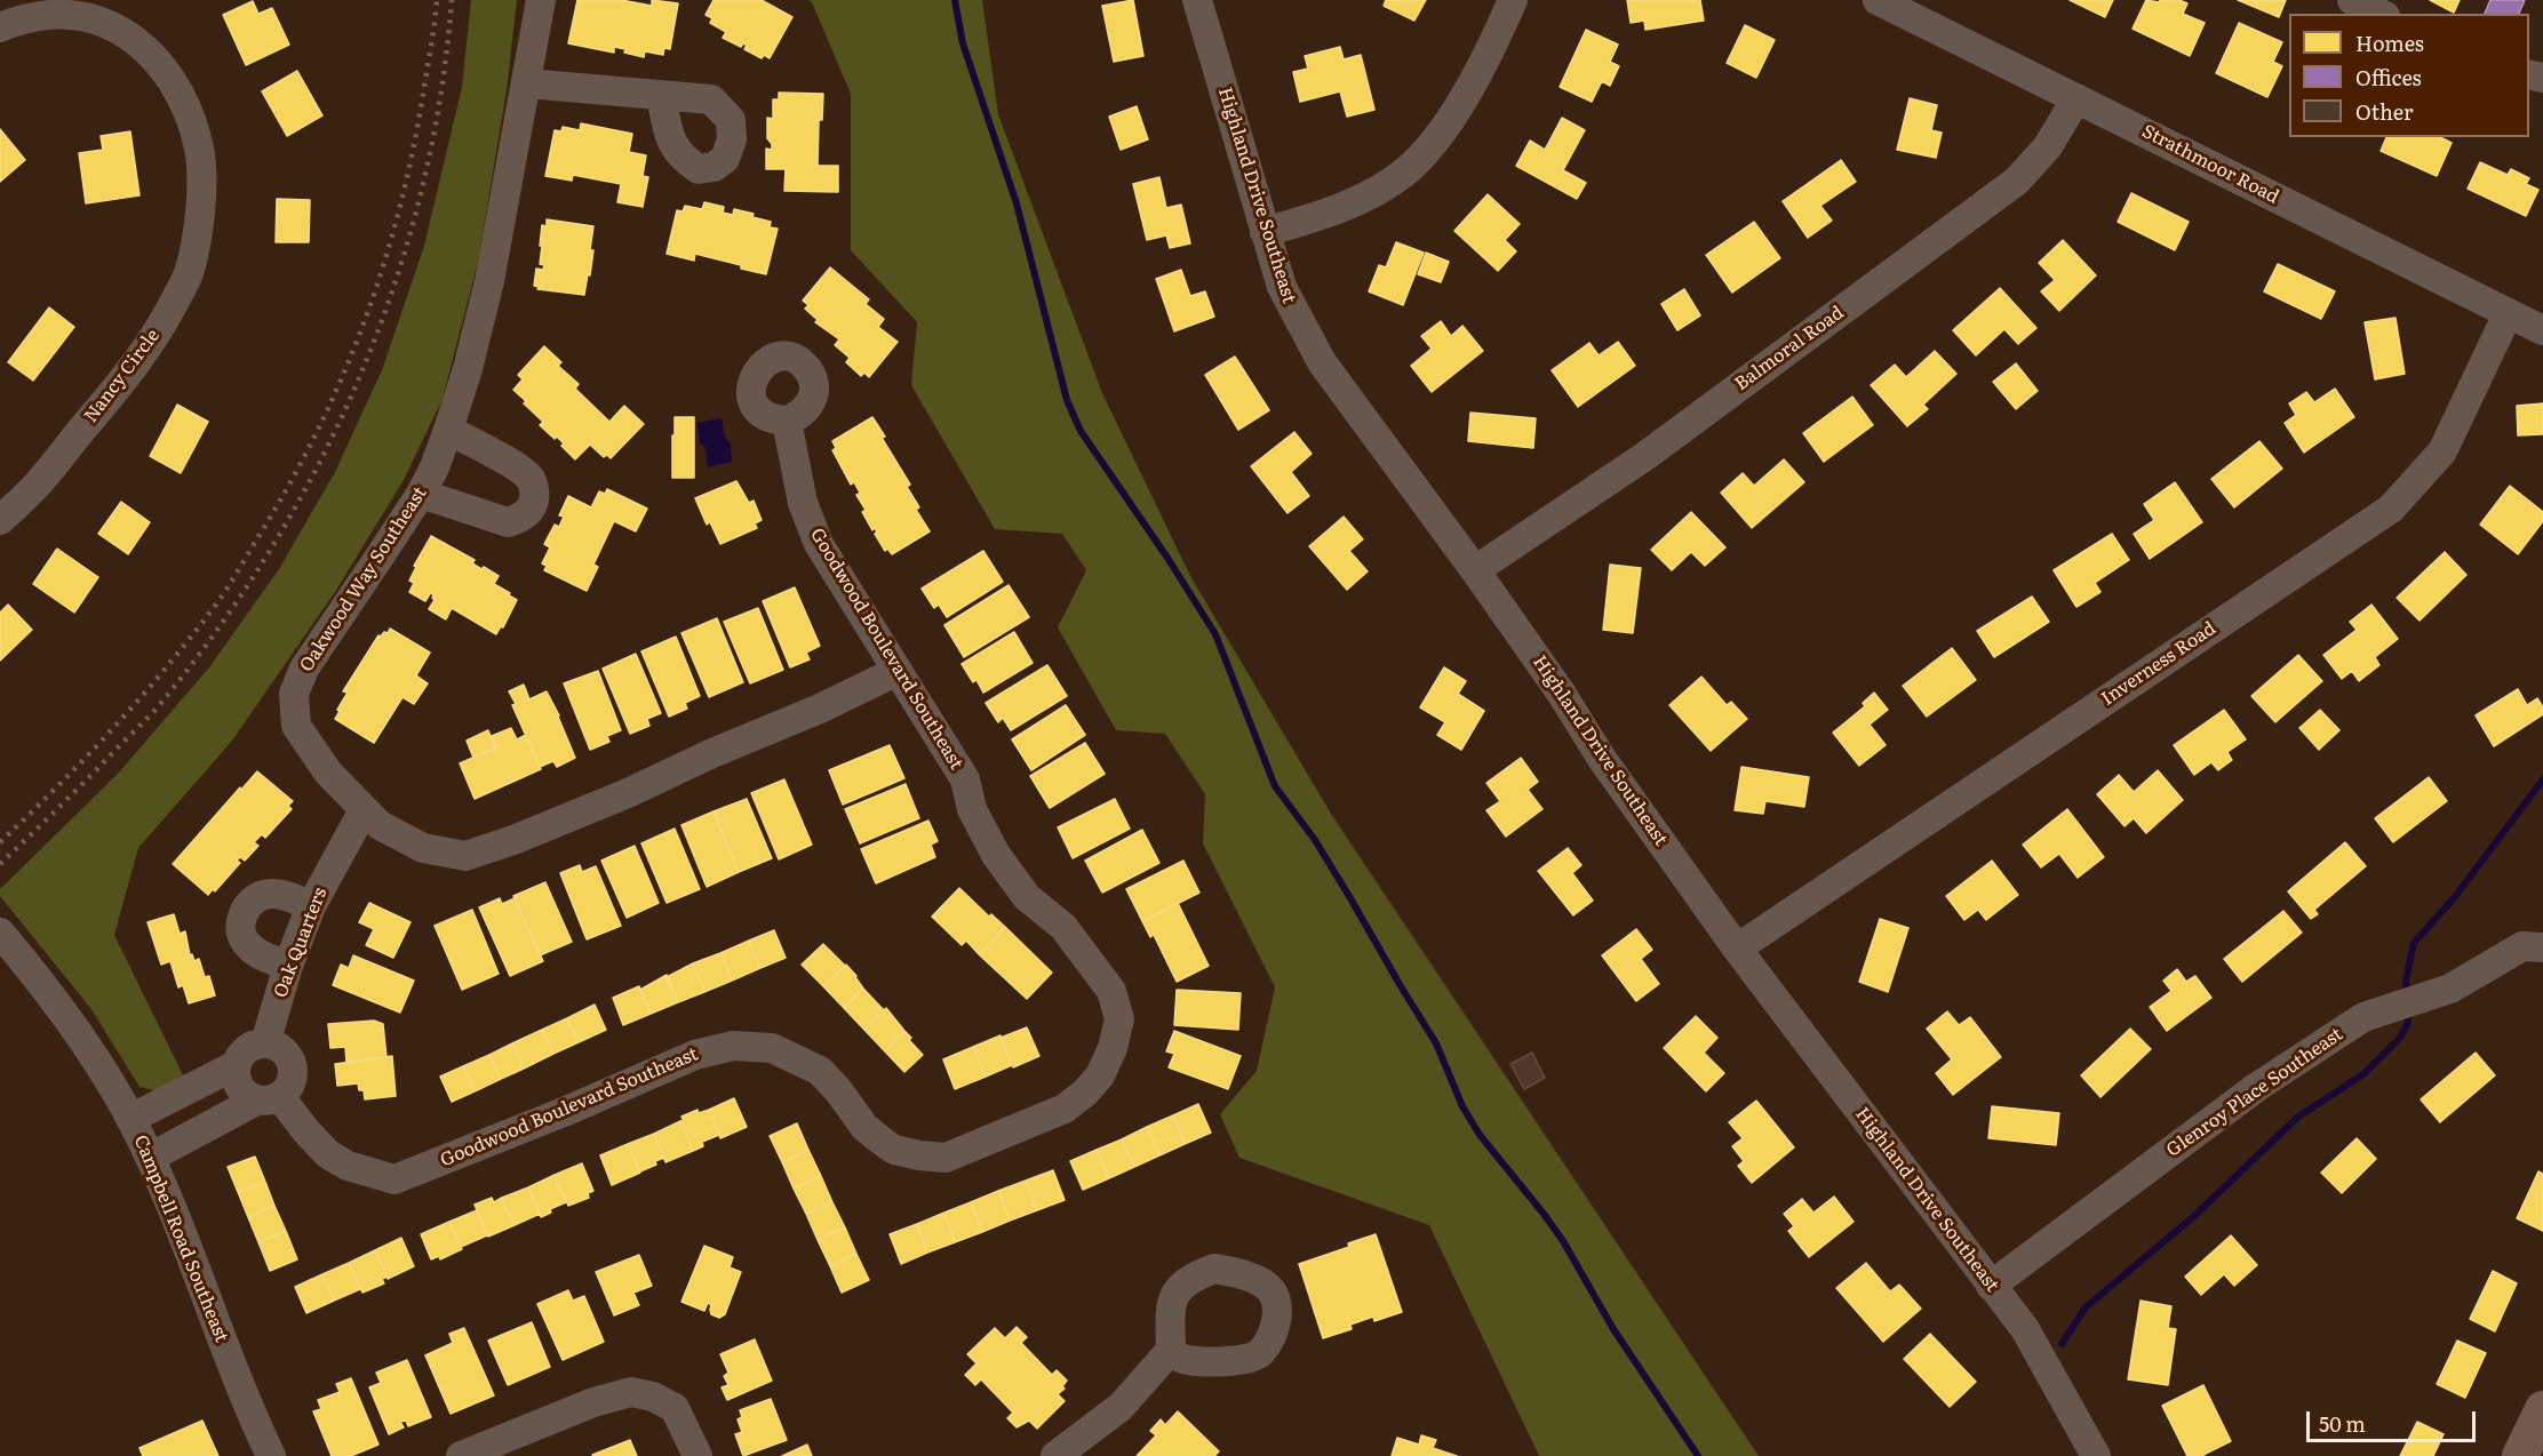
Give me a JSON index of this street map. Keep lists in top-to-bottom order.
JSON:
{
  "streets": {
    "street": [
      "Strathmoor Road",
      "Highland Drive Southeast",
      "Balmoral Road",
      "Nancy Circle",
      "Oakwood Way Southeast",
      "Goodwood Boulevard Southeast",
      "Inverness Road",
      "Oak Quarters",
      "Glenroy Place Southeast",
      "Campbell Road Southeast"
    ]
  },
  "crossings": [
    ["Strathmoor Road", "Balmoral Road"],
    ["Strathmoor Road", "Inverness Road"],
    ["Highland Drive Southeast", "Balmoral Road"],
    ["Highland Drive Southeast", "Inverness Road"],
    ["Highland Drive Southeast", "Glenroy Place Southeast"],
    ["Oakwood Way Southeast", "Goodwood Boulevard Southeast"],
    ["Oakwood Way Southeast", "Oak Quarters"],
    ["Goodwood Boulevard Southeast", "Oak Quarters"]
  ],
  "legend": ["Homes", "Offices", "Other"],
  "scale_bar": "50 m"
}
